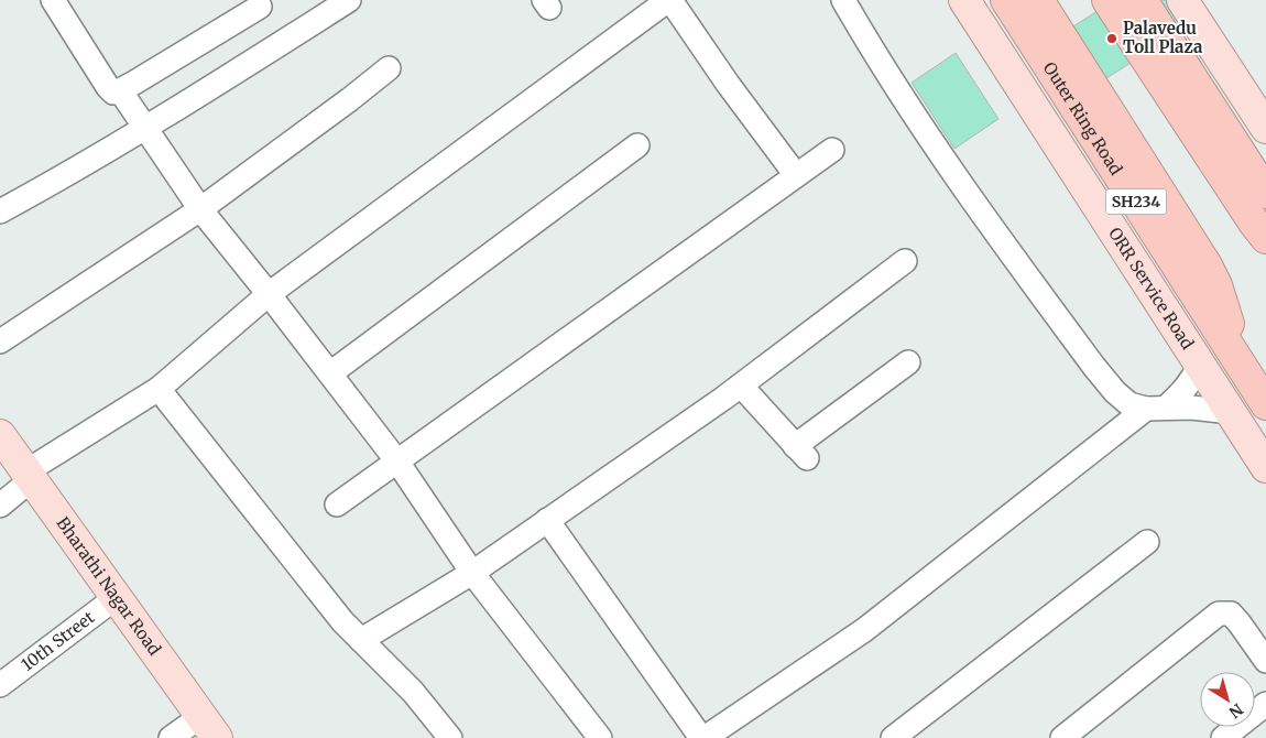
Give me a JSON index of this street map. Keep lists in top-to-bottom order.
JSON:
{
  "streets": {
    "highway": ["Outer Ring Road", "SH234"],
    "main road": ["ORR Service Road", "Bharathi Nagar Road"],
    "street": ["10th Street"]
  },
  "crossings": [
    ["Bharathi Nagar Road", "10th Street"]
  ],
  "places": ["Palavedu Toll Plaza"],
  "north": "bottom right"
}
